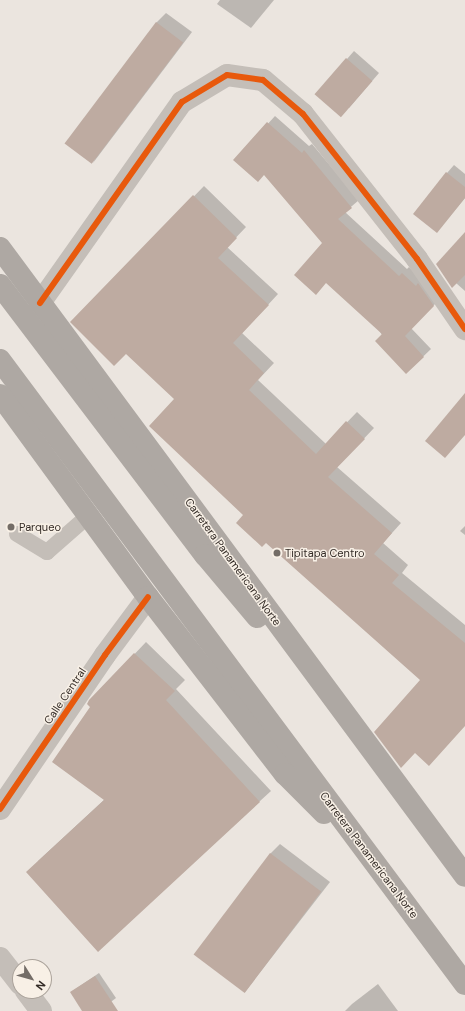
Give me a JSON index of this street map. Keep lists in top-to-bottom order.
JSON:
{
  "streets": {
    "highway": ["Carretera Panamericana Norte"],
    "street": ["Calle Central"]
  },
  "places": ["Parqueo", "Tipitapa Centro"],
  "north": "bottom right"
}
